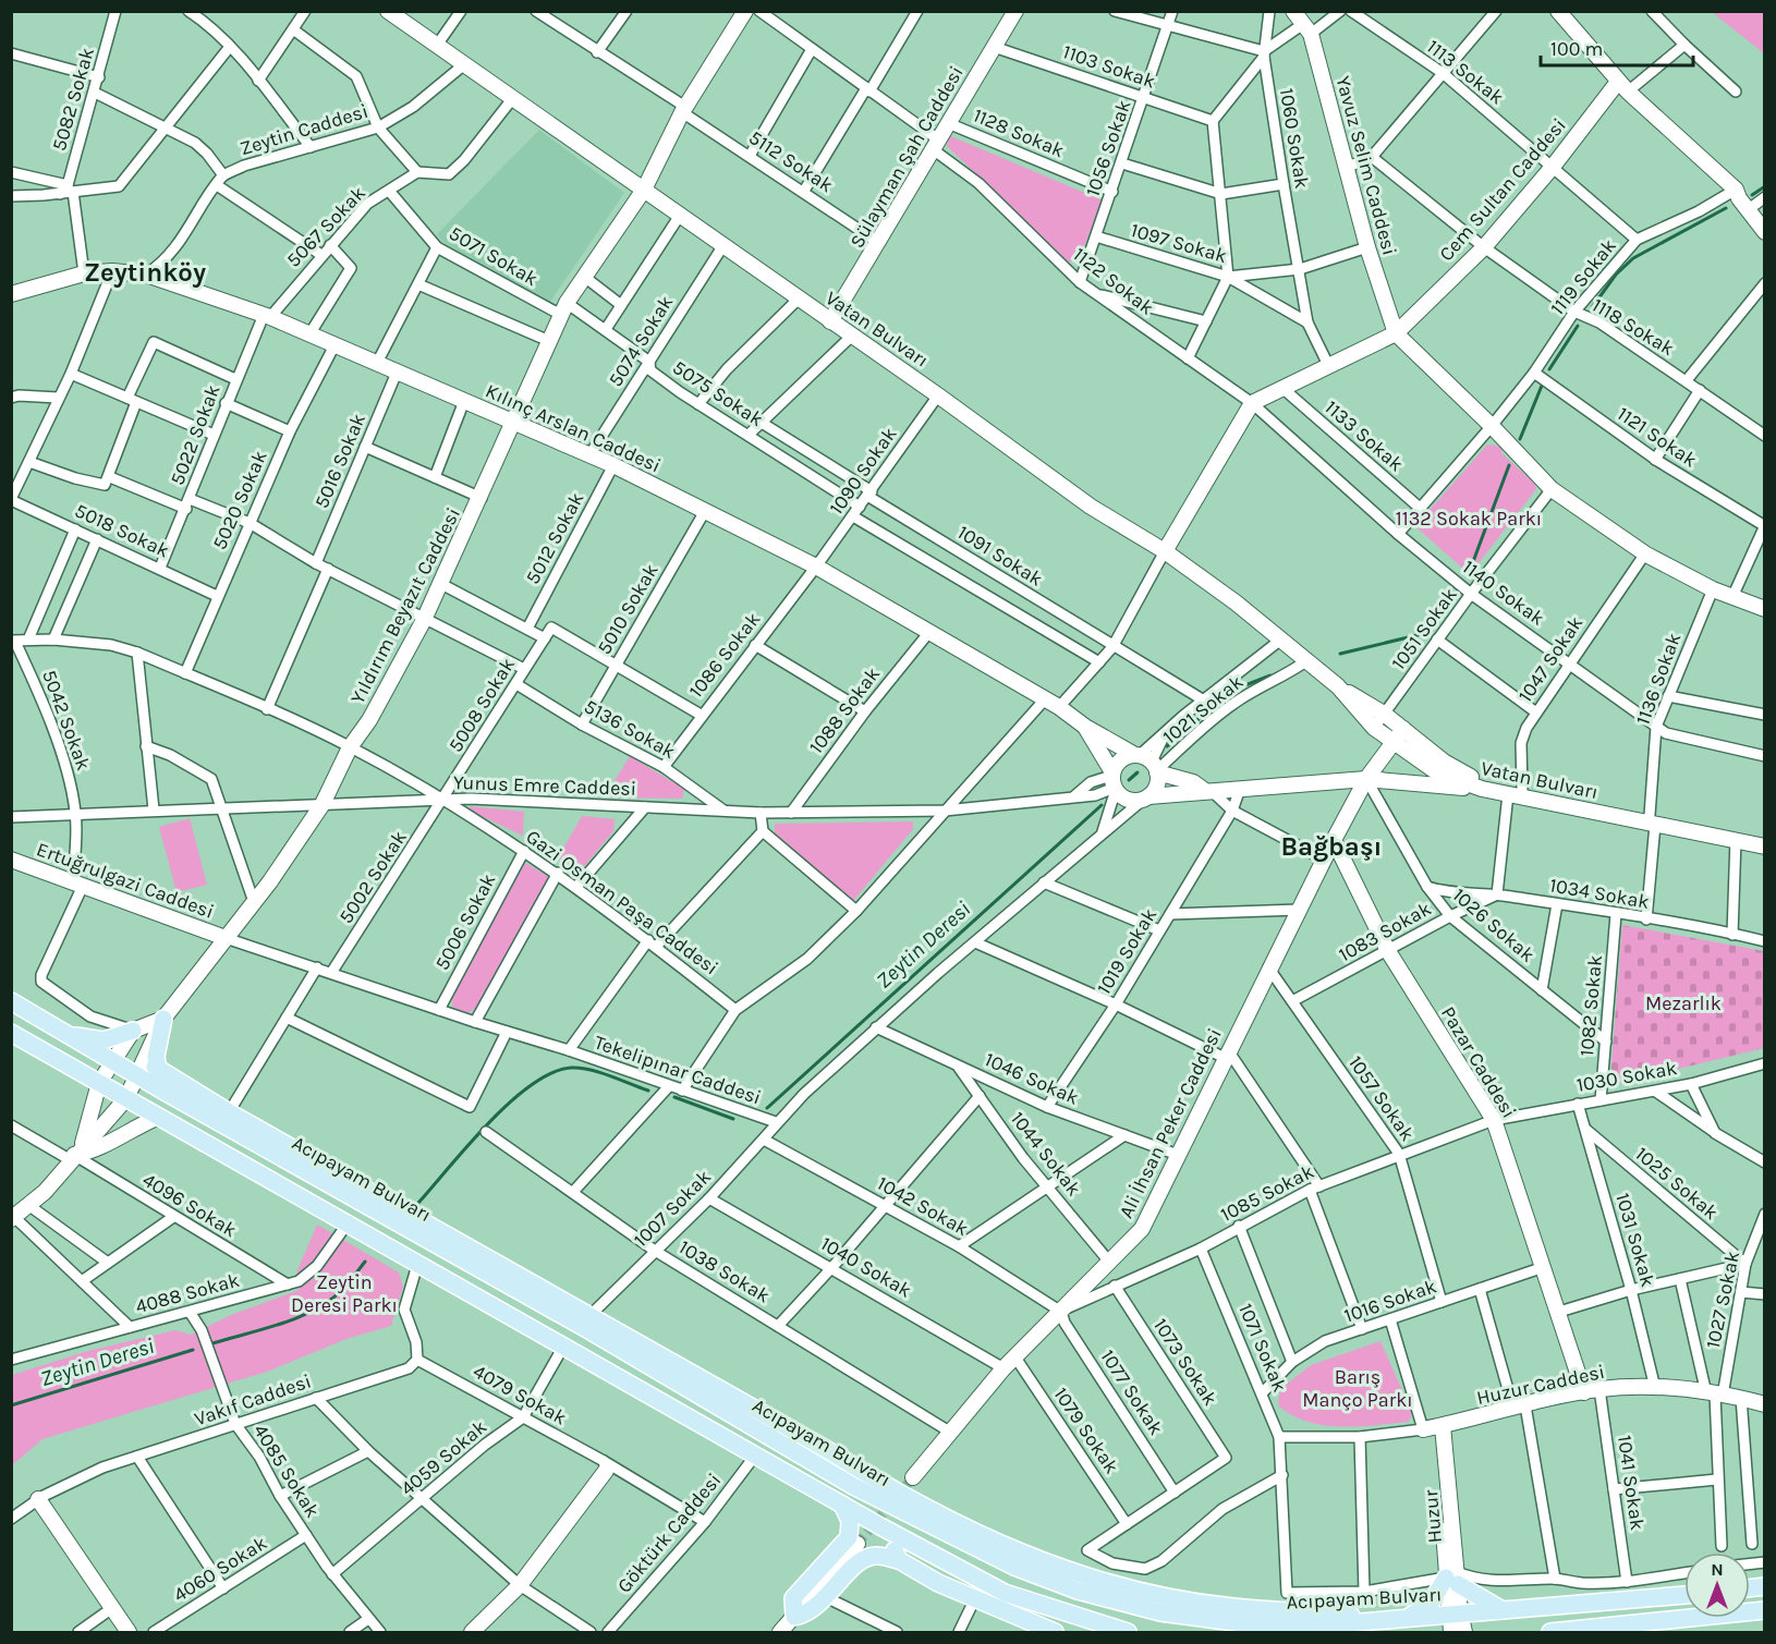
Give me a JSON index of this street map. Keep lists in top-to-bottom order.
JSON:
{
  "streets": {
    "main road": ["Acıpayam Bulvarı"],
    "street": [
      "1103 Sokak",
      "1113 Sokak",
      "5082 Sokak",
      "Zeytin Caddesi",
      "1128 Sokak",
      "1060 Sokak",
      "1056 Sokak",
      "Sülayman Şah Caddesi",
      "5112 Sokak",
      "Yavuz Selim Caddesi",
      "Cem Sultan Caddesi",
      "5067 Sokak",
      "1097 Sokak",
      "5071 Sokak",
      "1119 Sokak",
      "1122 Sokak",
      "1118 Sokak",
      "Vatan Bulvarı",
      "5074 Sokak",
      "5075 Sokak",
      "Kılınç Arslan Caddesi",
      "5022 Sokak",
      "1133 Sokak",
      "1121 Sokak",
      "5016 Sokak",
      "1090 Sokak",
      "5020 Sokak",
      "5018 Sokak",
      "5012 Sokak",
      "1091 Sokak",
      "1140 Sokak",
      "Yıldırım Beyazıt Caddesi",
      "5010 Sokak",
      "1051 Sokak",
      "1086 Sokak",
      "1047 Sokak",
      "1136 Sokak",
      "5008 Sokak",
      "1021 Sokak",
      "1088 Sokak",
      "5042 Sokak",
      "5136 Sokak",
      "Yunus Emre Caddesi",
      "5002 Sokak",
      "Ertuğrulgazi Caddesi",
      "1034 Sokak",
      "Gazi Osman Paşa Caddesi",
      "5006 Sokak",
      "1026 Sokak",
      "1083 Sokak",
      "1019 Sokak",
      "1082 Sokak",
      "Pazar Caddesi",
      "Tekelipınar Caddesi",
      "1030 Sokak",
      "1046 Sokak",
      "1057 Sokak",
      "Ali İhsan Peker Caddesi",
      "1044 Sokak",
      "1025 Sokak",
      "1085 Sokak",
      "4096 Sokak",
      "1042 Sokak",
      "1007 Sokak",
      "1031 Sokak",
      "1040 Sokak",
      "1038 Sokak",
      "4088 Sokak",
      "1027 Sokak",
      "1016 Sokak",
      "1071 Sokak",
      "1073 Sokak",
      "Huzur Caddesi",
      "1077 Sokak",
      "4079 Sokak",
      "Vakıf Caddesi",
      "1079 Sokak",
      "4059 Sokak",
      "4085 Sokak",
      "1041 Sokak",
      "Huzur",
      "Göktürk Caddesi",
      "4060 Sokak"
    ]
  },
  "crossings": [
    ["1103 Sokak", "1056 Sokak"],
    ["1103 Sokak", "Sülayman Şah Caddesi"],
    ["1113 Sokak", "Cem Sultan Caddesi"],
    ["1113 Sokak", "1119 Sokak"],
    ["Zeytin Caddesi", "Vatan Bulvarı"],
    ["Zeytin Caddesi", "Kılınç Arslan Caddesi"],
    ["1128 Sokak", "1056 Sokak"],
    ["1128 Sokak", "Sülayman Şah Caddesi"],
    ["1060 Sokak", "Cem Sultan Caddesi"],
    ["1060 Sokak", "1097 Sokak"],
    ["1056 Sokak", "1097 Sokak"],
    ["1056 Sokak", "1122 Sokak"],
    ["Sülayman Şah Caddesi", "5112 Sokak"],
    ["Sülayman Şah Caddesi", "1122 Sokak"],
    ["Sülayman Şah Caddesi", "Vatan Bulvarı"],
    ["5112 Sokak", "Yıldırım Beyazıt Caddesi"],
    ["Yavuz Selim Caddesi", "Cem Sultan Caddesi"],
    ["Yavuz Selim Caddesi", "1097 Sokak"],
    ["Cem Sultan Caddesi", "1122 Sokak"],
    ["Cem Sultan Caddesi", "1118 Sokak"],
    ["Cem Sultan Caddesi", "1133 Sokak"],
    ["Cem Sultan Caddesi", "1140 Sokak"],
    ["5067 Sokak", "5071 Sokak"],
    ["5067 Sokak", "Kılınç Arslan Caddesi"],
    ["5067 Sokak", "5022 Sokak"],
    ["5071 Sokak", "5075 Sokak"],
    ["5071 Sokak", "Yıldırım Beyazıt Caddesi"],
    ["1119 Sokak", "1118 Sokak"],
    ["1119 Sokak", "1133 Sokak"],
    ["1119 Sokak", "1121 Sokak"],
    ["1119 Sokak", "1140 Sokak"],
    ["1122 Sokak", "1140 Sokak"],
    ["Vatan Bulvarı", "5074 Sokak"],
    ["Vatan Bulvarı", "Kılınç Arslan Caddesi"],
    ["Vatan Bulvarı", "1090 Sokak"],
    ["Vatan Bulvarı", "Yıldırım Beyazıt Caddesi"],
    ["Vatan Bulvarı", "1051 Sokak"],
    ["Vatan Bulvarı", "1047 Sokak"],
    ["Vatan Bulvarı", "1136 Sokak"],
    ["Vatan Bulvarı", "1021 Sokak"],
    ["Vatan Bulvarı", "Ali İhsan Peker Caddesi"],
    ["5074 Sokak", "5075 Sokak"],
    ["5074 Sokak", "Kılınç Arslan Caddesi"],
    ["5075 Sokak", "1090 Sokak"],
    ["5075 Sokak", "Yıldırım Beyazıt Caddesi"],
    ["Kılınç Arslan Caddesi", "5022 Sokak"],
    ["Kılınç Arslan Caddesi", "5016 Sokak"],
    ["Kılınç Arslan Caddesi", "1090 Sokak"],
    ["Kılınç Arslan Caddesi", "5020 Sokak"],
    ["Kılınç Arslan Caddesi", "5012 Sokak"],
    ["Kılınç Arslan Caddesi", "Yıldırım Beyazıt Caddesi"],
    ["Kılınç Arslan Caddesi", "5010 Sokak"],
    ["Kılınç Arslan Caddesi", "1086 Sokak"],
    ["Kılınç Arslan Caddesi", "1021 Sokak"],
    ["Kılınç Arslan Caddesi", "1088 Sokak"],
    ["Kılınç Arslan Caddesi", "Yunus Emre Caddesi"],
    ["Kılınç Arslan Caddesi", "1026 Sokak"],
    ["Kılınç Arslan Caddesi", "1019 Sokak"],
    ["Kılınç Arslan Caddesi", "Tekelipınar Caddesi"],
    ["Kılınç Arslan Caddesi", "Ali İhsan Peker Caddesi"],
    ["5022 Sokak", "5018 Sokak"],
    ["1090 Sokak", "1091 Sokak"],
    ["1090 Sokak", "1086 Sokak"],
    ["5020 Sokak", "5018 Sokak"],
    ["5020 Sokak", "Gazi Osman Paşa Caddesi"],
    ["1140 Sokak", "1051 Sokak"],
    ["1140 Sokak", "1047 Sokak"],
    ["1140 Sokak", "1136 Sokak"],
    ["Yıldırım Beyazıt Caddesi", "Yunus Emre Caddesi"],
    ["Yıldırım Beyazıt Caddesi", "Ertuğrulgazi Caddesi"],
    ["Yıldırım Beyazıt Caddesi", "Gazi Osman Paşa Caddesi"],
    ["Yıldırım Beyazıt Caddesi", "Tekelipınar Caddesi"],
    ["Yıldırım Beyazıt Caddesi", "Acıpayam Bulvarı"],
    ["Yıldırım Beyazıt Caddesi", "4096 Sokak"],
    ["5010 Sokak", "5008 Sokak"],
    ["5010 Sokak", "5136 Sokak"],
    ["1086 Sokak", "5136 Sokak"],
    ["1047 Sokak", "1034 Sokak"],
    ["1047 Sokak", "1083 Sokak"],
    ["1136 Sokak", "1034 Sokak"],
    ["5008 Sokak", "5136 Sokak"],
    ["5008 Sokak", "Yunus Emre Caddesi"],
    ["5008 Sokak", "5002 Sokak"],
    ["5008 Sokak", "Gazi Osman Paşa Caddesi"],
    ["1021 Sokak", "Yunus Emre Caddesi"],
    ["1021 Sokak", "Tekelipınar Caddesi"],
    ["1088 Sokak", "Yunus Emre Caddesi"],
    ["5042 Sokak", "Yunus Emre Caddesi"],
    ["5042 Sokak", "Ertuğrulgazi Caddesi"],
    ["5042 Sokak", "Gazi Osman Paşa Caddesi"],
    ["5136 Sokak", "Yunus Emre Caddesi"],
    ["Yunus Emre Caddesi", "5002 Sokak"],
    ["Yunus Emre Caddesi", "Gazi Osman Paşa Caddesi"],
    ["Yunus Emre Caddesi", "Tekelipınar Caddesi"],
    ["5002 Sokak", "Gazi Osman Paşa Caddesi"],
    ["5002 Sokak", "Tekelipınar Caddesi"],
    ["Ertuğrulgazi Caddesi", "Tekelipınar Caddesi"],
    ["1034 Sokak", "1026 Sokak"],
    ["1034 Sokak", "1083 Sokak"],
    ["1034 Sokak", "1082 Sokak"],
    ["Gazi Osman Paşa Caddesi", "5006 Sokak"],
    ["5006 Sokak", "Tekelipınar Caddesi"],
    ["1026 Sokak", "1083 Sokak"],
    ["1026 Sokak", "1082 Sokak"],
    ["1026 Sokak", "Ali İhsan Peker Caddesi"],
    ["1083 Sokak", "Pazar Caddesi"],
    ["1083 Sokak", "1057 Sokak"],
    ["1019 Sokak", "1046 Sokak"],
    ["1082 Sokak", "1030 Sokak"],
    ["Pazar Caddesi", "1030 Sokak"],
    ["Pazar Caddesi", "Ali İhsan Peker Caddesi"],
    ["Pazar Caddesi", "1085 Sokak"],
    ["Pazar Caddesi", "1016 Sokak"],
    ["Pazar Caddesi", "Huzur Caddesi"],
    ["Tekelipınar Caddesi", "1046 Sokak"],
    ["Tekelipınar Caddesi", "1007 Sokak"],
    ["1030 Sokak", "1085 Sokak"],
    ["1030 Sokak", "1031 Sokak"],
    ["1046 Sokak", "Ali İhsan Peker Caddesi"],
    ["1046 Sokak", "1044 Sokak"],
    ["1057 Sokak", "Ali İhsan Peker Caddesi"],
    ["1057 Sokak", "1085 Sokak"],
    ["1057 Sokak", "1016 Sokak"],
    ["Ali İhsan Peker Caddesi", "1044 Sokak"],
    ["Ali İhsan Peker Caddesi", "1085 Sokak"],
    ["Ali İhsan Peker Caddesi", "1042 Sokak"],
    ["Ali İhsan Peker Caddesi", "1040 Sokak"],
    ["Ali İhsan Peker Caddesi", "1038 Sokak"],
    ["Ali İhsan Peker Caddesi", "1077 Sokak"],
    ["Ali İhsan Peker Caddesi", "1079 Sokak"],
    ["Acıpayam Bulvarı", "Huzur"],
    ["1025 Sokak", "1031 Sokak"],
    ["1025 Sokak", "1027 Sokak"],
    ["1085 Sokak", "1042 Sokak"],
    ["1085 Sokak", "1071 Sokak"],
    ["1085 Sokak", "1073 Sokak"],
    ["1085 Sokak", "1077 Sokak"],
    ["4096 Sokak", "4088 Sokak"],
    ["1042 Sokak", "1007 Sokak"],
    ["1042 Sokak", "1077 Sokak"],
    ["1007 Sokak", "1040 Sokak"],
    ["1007 Sokak", "1038 Sokak"],
    ["1031 Sokak", "Huzur Caddesi"],
    ["4088 Sokak", "4085 Sokak"],
    ["1027 Sokak", "Huzur Caddesi"],
    ["1016 Sokak", "1071 Sokak"],
    ["1073 Sokak", "1077 Sokak"],
    ["Huzur Caddesi", "1041 Sokak"],
    ["Huzur Caddesi", "Huzur"],
    ["4079 Sokak", "Vakıf Caddesi"],
    ["4079 Sokak", "4059 Sokak"],
    ["4079 Sokak", "Göktürk Caddesi"],
    ["Vakıf Caddesi", "4085 Sokak"],
    ["4059 Sokak", "4085 Sokak"],
    ["4085 Sokak", "4060 Sokak"]
  ],
  "districts": ["Zeytinköy", "Bağbaşı"],
  "water": ["Zeytin Deresi"],
  "parks": [
    "1132 Sokak Parkı",
    "Mezarlık",
    "Zeytin Deresi Parkı",
    "Barış Manço Parkı"
  ],
  "scale_bar": "100 m",
  "north": "top"
}
